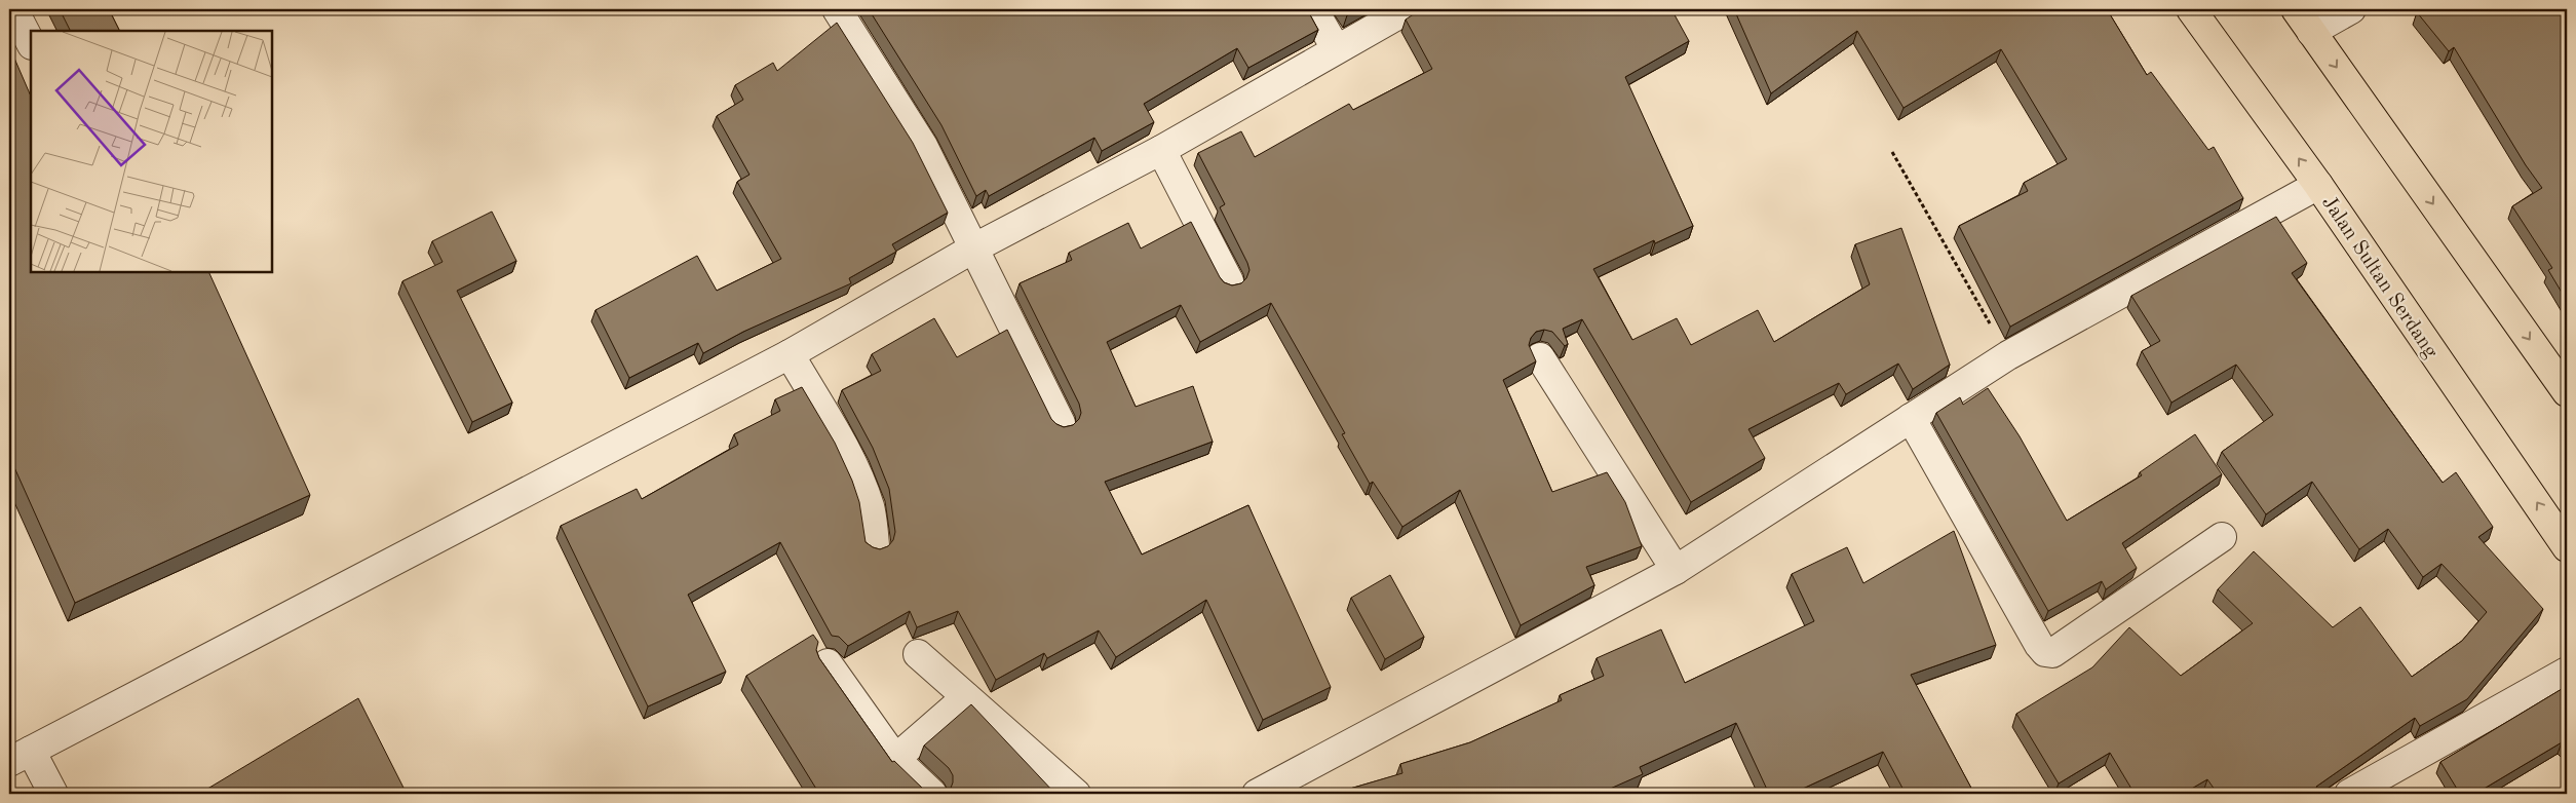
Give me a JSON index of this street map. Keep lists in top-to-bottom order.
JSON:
{
  "streets": {
    "highway": ["Jalan Sultan Serdang"]
  }
}
